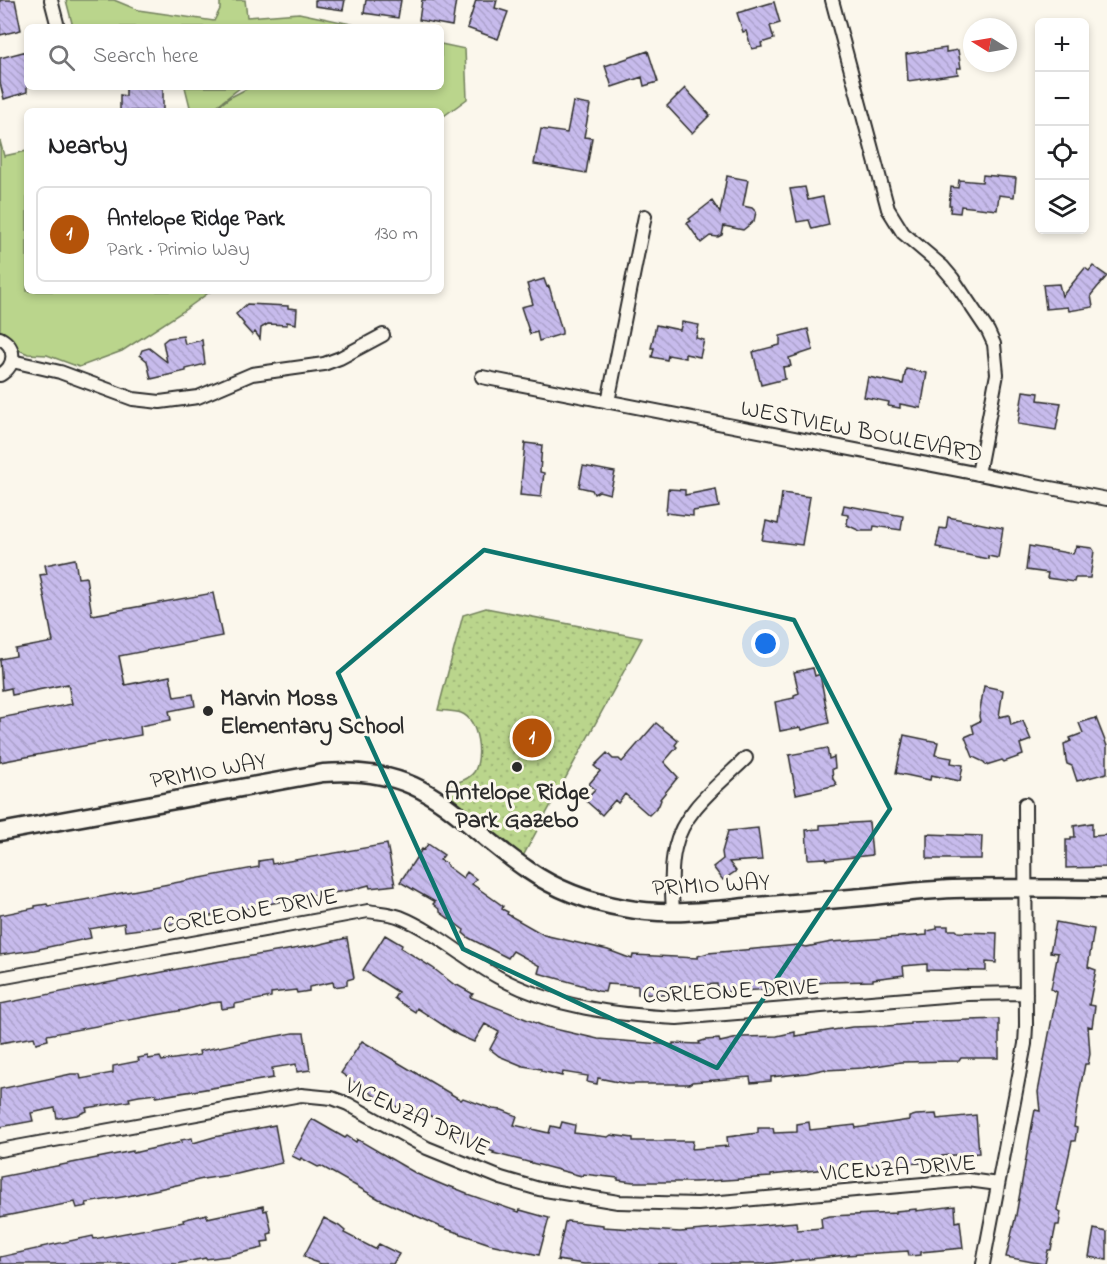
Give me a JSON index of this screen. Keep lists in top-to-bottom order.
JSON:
{
  "streets": {
    "street": [
      "WESTVIEW BOULEVARD",
      "PRIMIO WAY",
      "CORLEONE DRIVE",
      "VICENZA DRIVE"
    ]
  },
  "places": ["Marvin Moss Elementary School", "Antelope Ridge Park Gazebo"],
  "north": "left",
  "page": {
    "map_buttons": ["+", "−"],
    "search": "Search here",
    "heading": "Nearby",
    "list": [
      {
        "mark": "1",
        "name": "Antelope Ridge Park",
        "note": "Park · Primio Way",
        "value": "130 m"
      }
    ],
    "pins": "1"
  }
}
